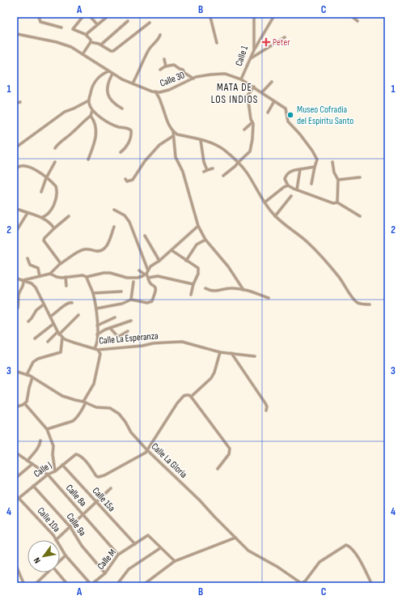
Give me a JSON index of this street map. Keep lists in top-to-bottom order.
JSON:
{
  "streets": {
    "street": [
      "Calle 1",
      "Calle 30",
      "Calle La Esperanza",
      "Calle La Gloria",
      "Calle J",
      "Calle 8a",
      "Calle 15a",
      "Calle 10a",
      "Calle 9a",
      "Calle M"
    ]
  },
  "crossings": [
    ["Calle 1", "Calle 30"],
    ["Calle La Gloria", "Calle J"],
    ["Calle J", "Calle 8a"],
    ["Calle J", "Calle 15a"],
    ["Calle J", "Calle 10a"],
    ["Calle J", "Calle 9a"],
    ["Calle 8a", "Calle M"],
    ["Calle 15a", "Calle M"],
    ["Calle 9a", "Calle M"]
  ],
  "districts": ["MATA DE LOS INDIOS"],
  "places": {
    "health": ["Peter"],
    "other": ["Museo Cofradía del Espíritu Santo"]
  },
  "north": "bottom left",
  "grid": {
    "columns": ["A", "B", "C"],
    "rows": [
      "1",
      "2",
      "3",
      "4"
    ]
  }
}
